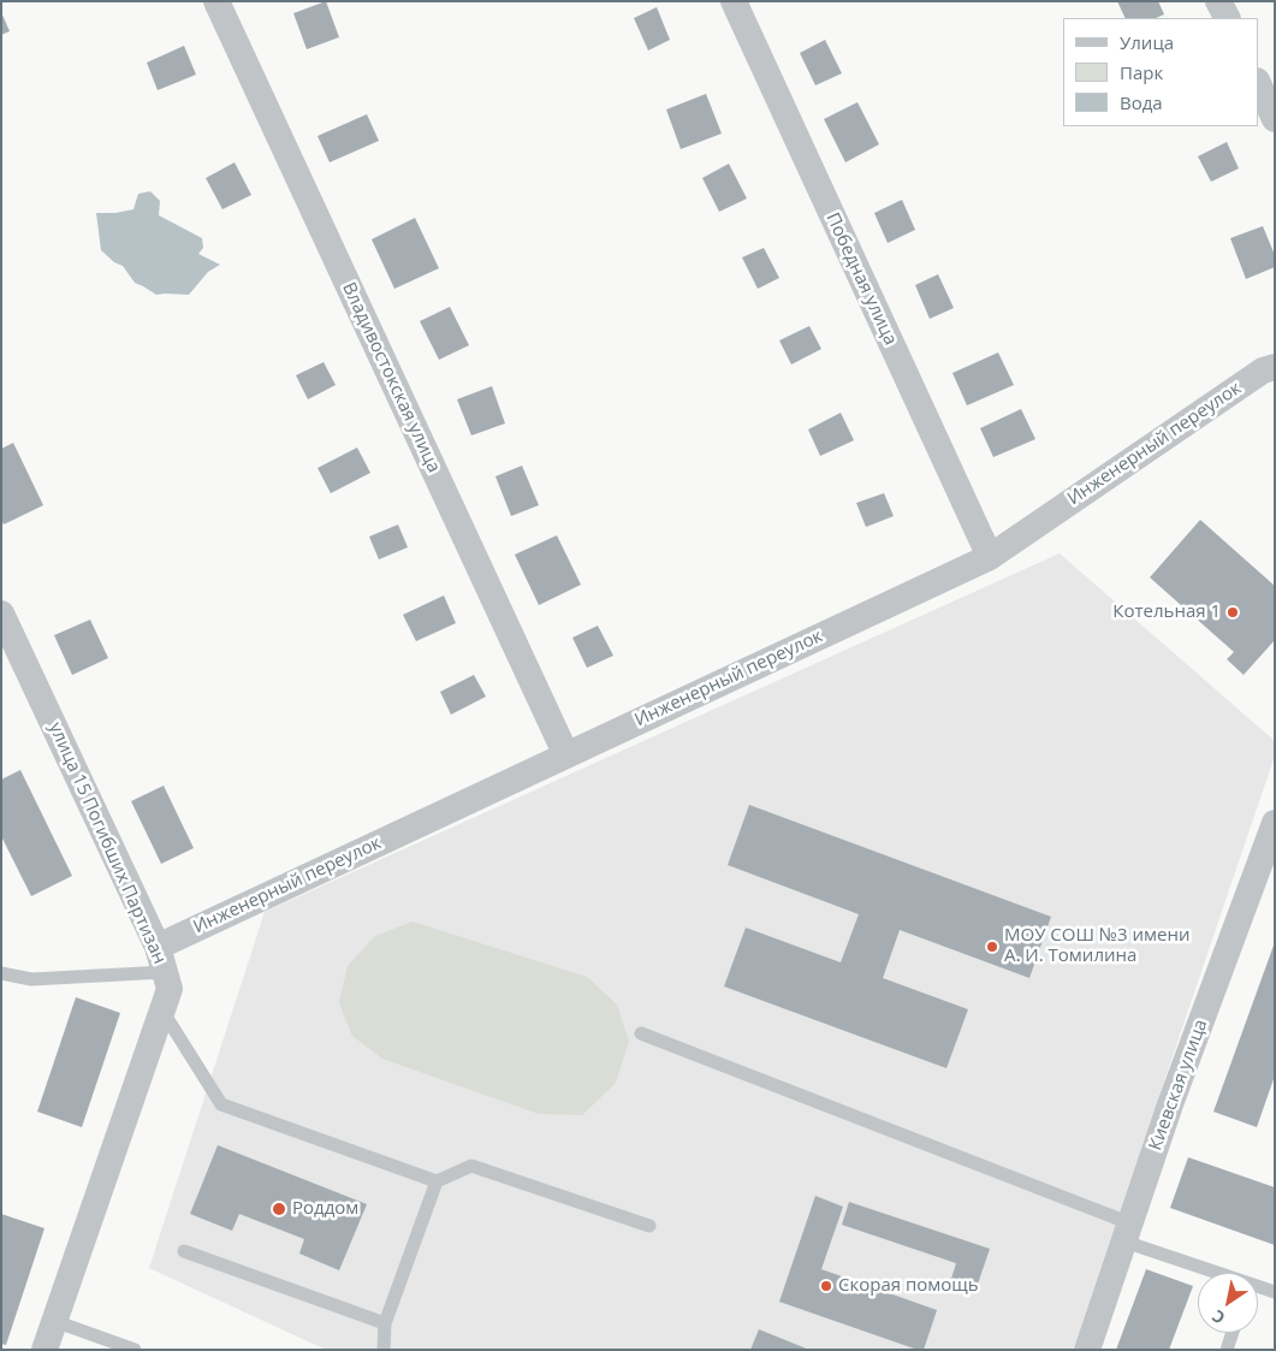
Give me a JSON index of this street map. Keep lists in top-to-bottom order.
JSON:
{
  "streets": {
    "street": [
      "Победная улица",
      "Владивостокская улица",
      "Инженерный переулок",
      "улица 15 Погибших Партизан",
      "Киевская улица"
    ]
  },
  "crossings": [
    ["Победная улица", "Инженерный переулок"],
    ["Владивостокская улица", "Инженерный переулок"],
    ["Инженерный переулок", "улица 15 Погибших Партизан"]
  ],
  "places": [
    "Котельная 1",
    "МОУ СОШ №3 имени А. И. Томилина",
    "Роддом",
    "Скорая помощь"
  ],
  "legend": ["Улица", "Парк", "Вода"],
  "north": "bottom left"
}
